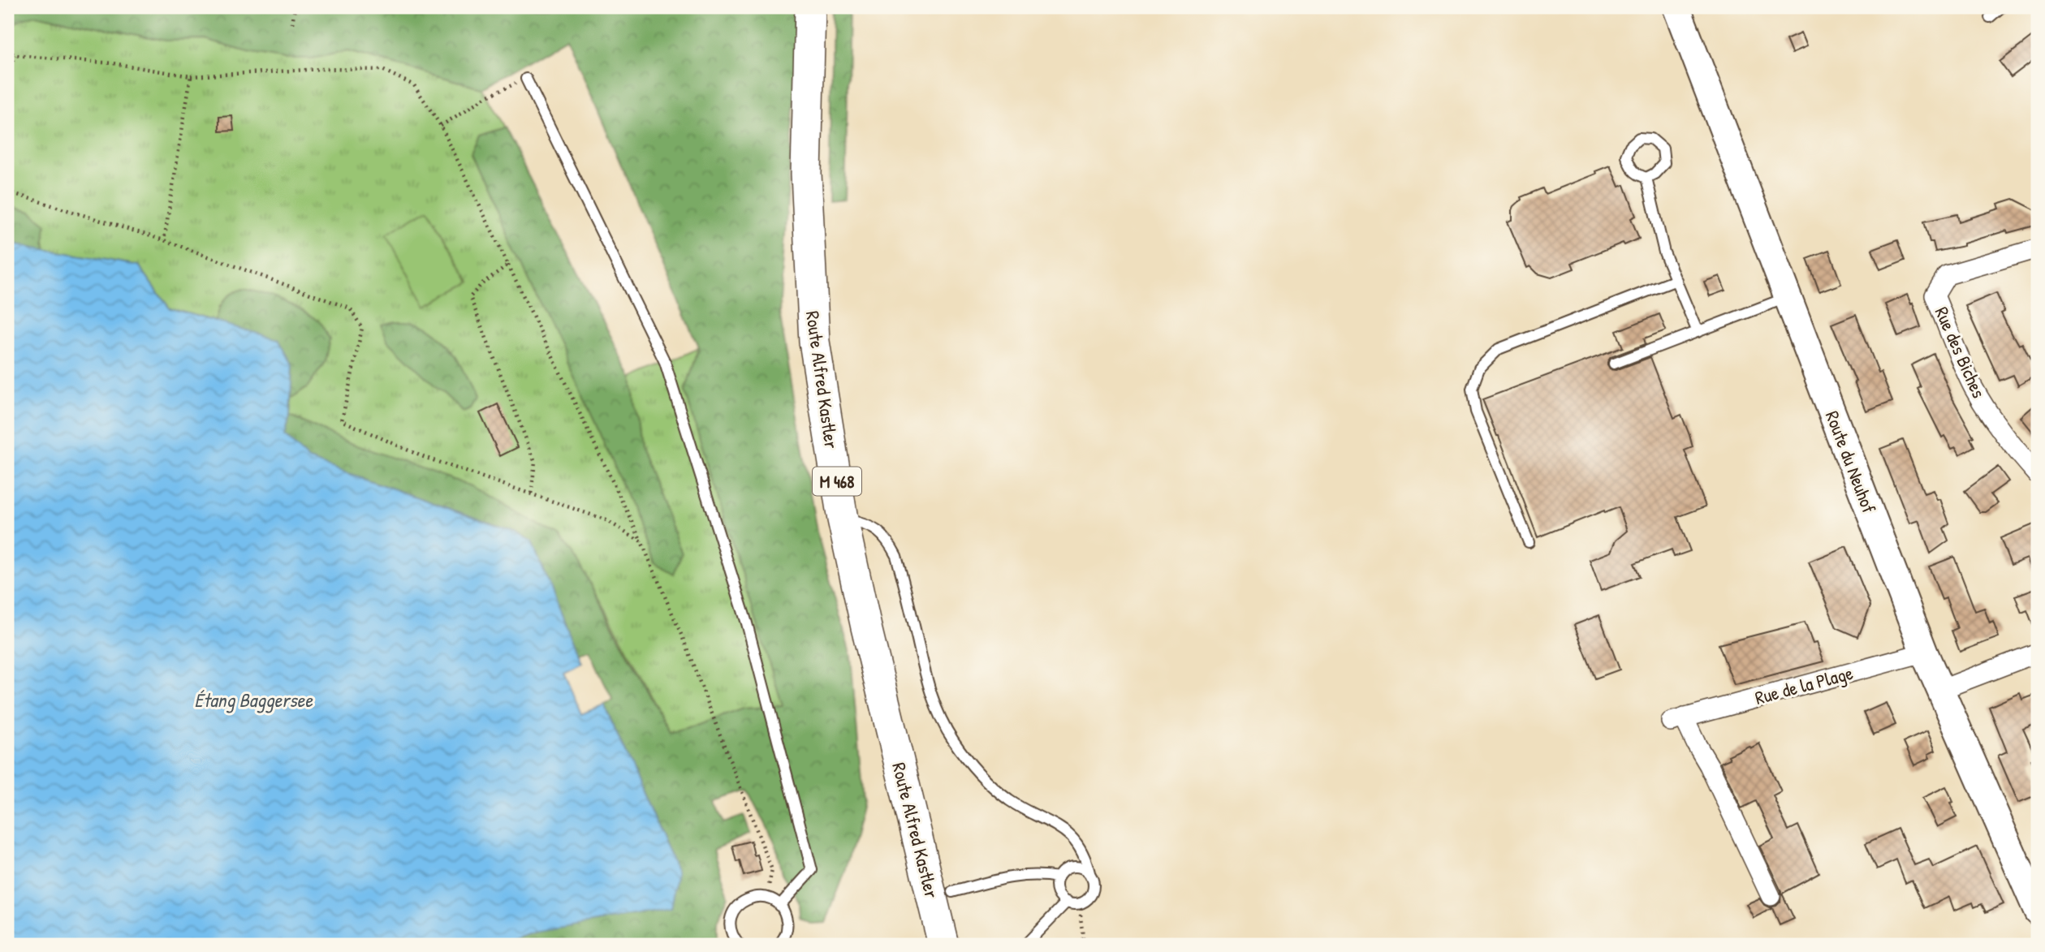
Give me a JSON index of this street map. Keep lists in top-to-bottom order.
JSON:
{
  "streets": {
    "main road": ["Route Alfred Kastler", "M 468"],
    "street": ["Rue des Biches", "Route du Neuhof", "Rue de la Plage"]
  },
  "crossings": [
    ["Route du Neuhof", "Rue de la Plage"]
  ],
  "water": ["Étang Baggersee"]
}
